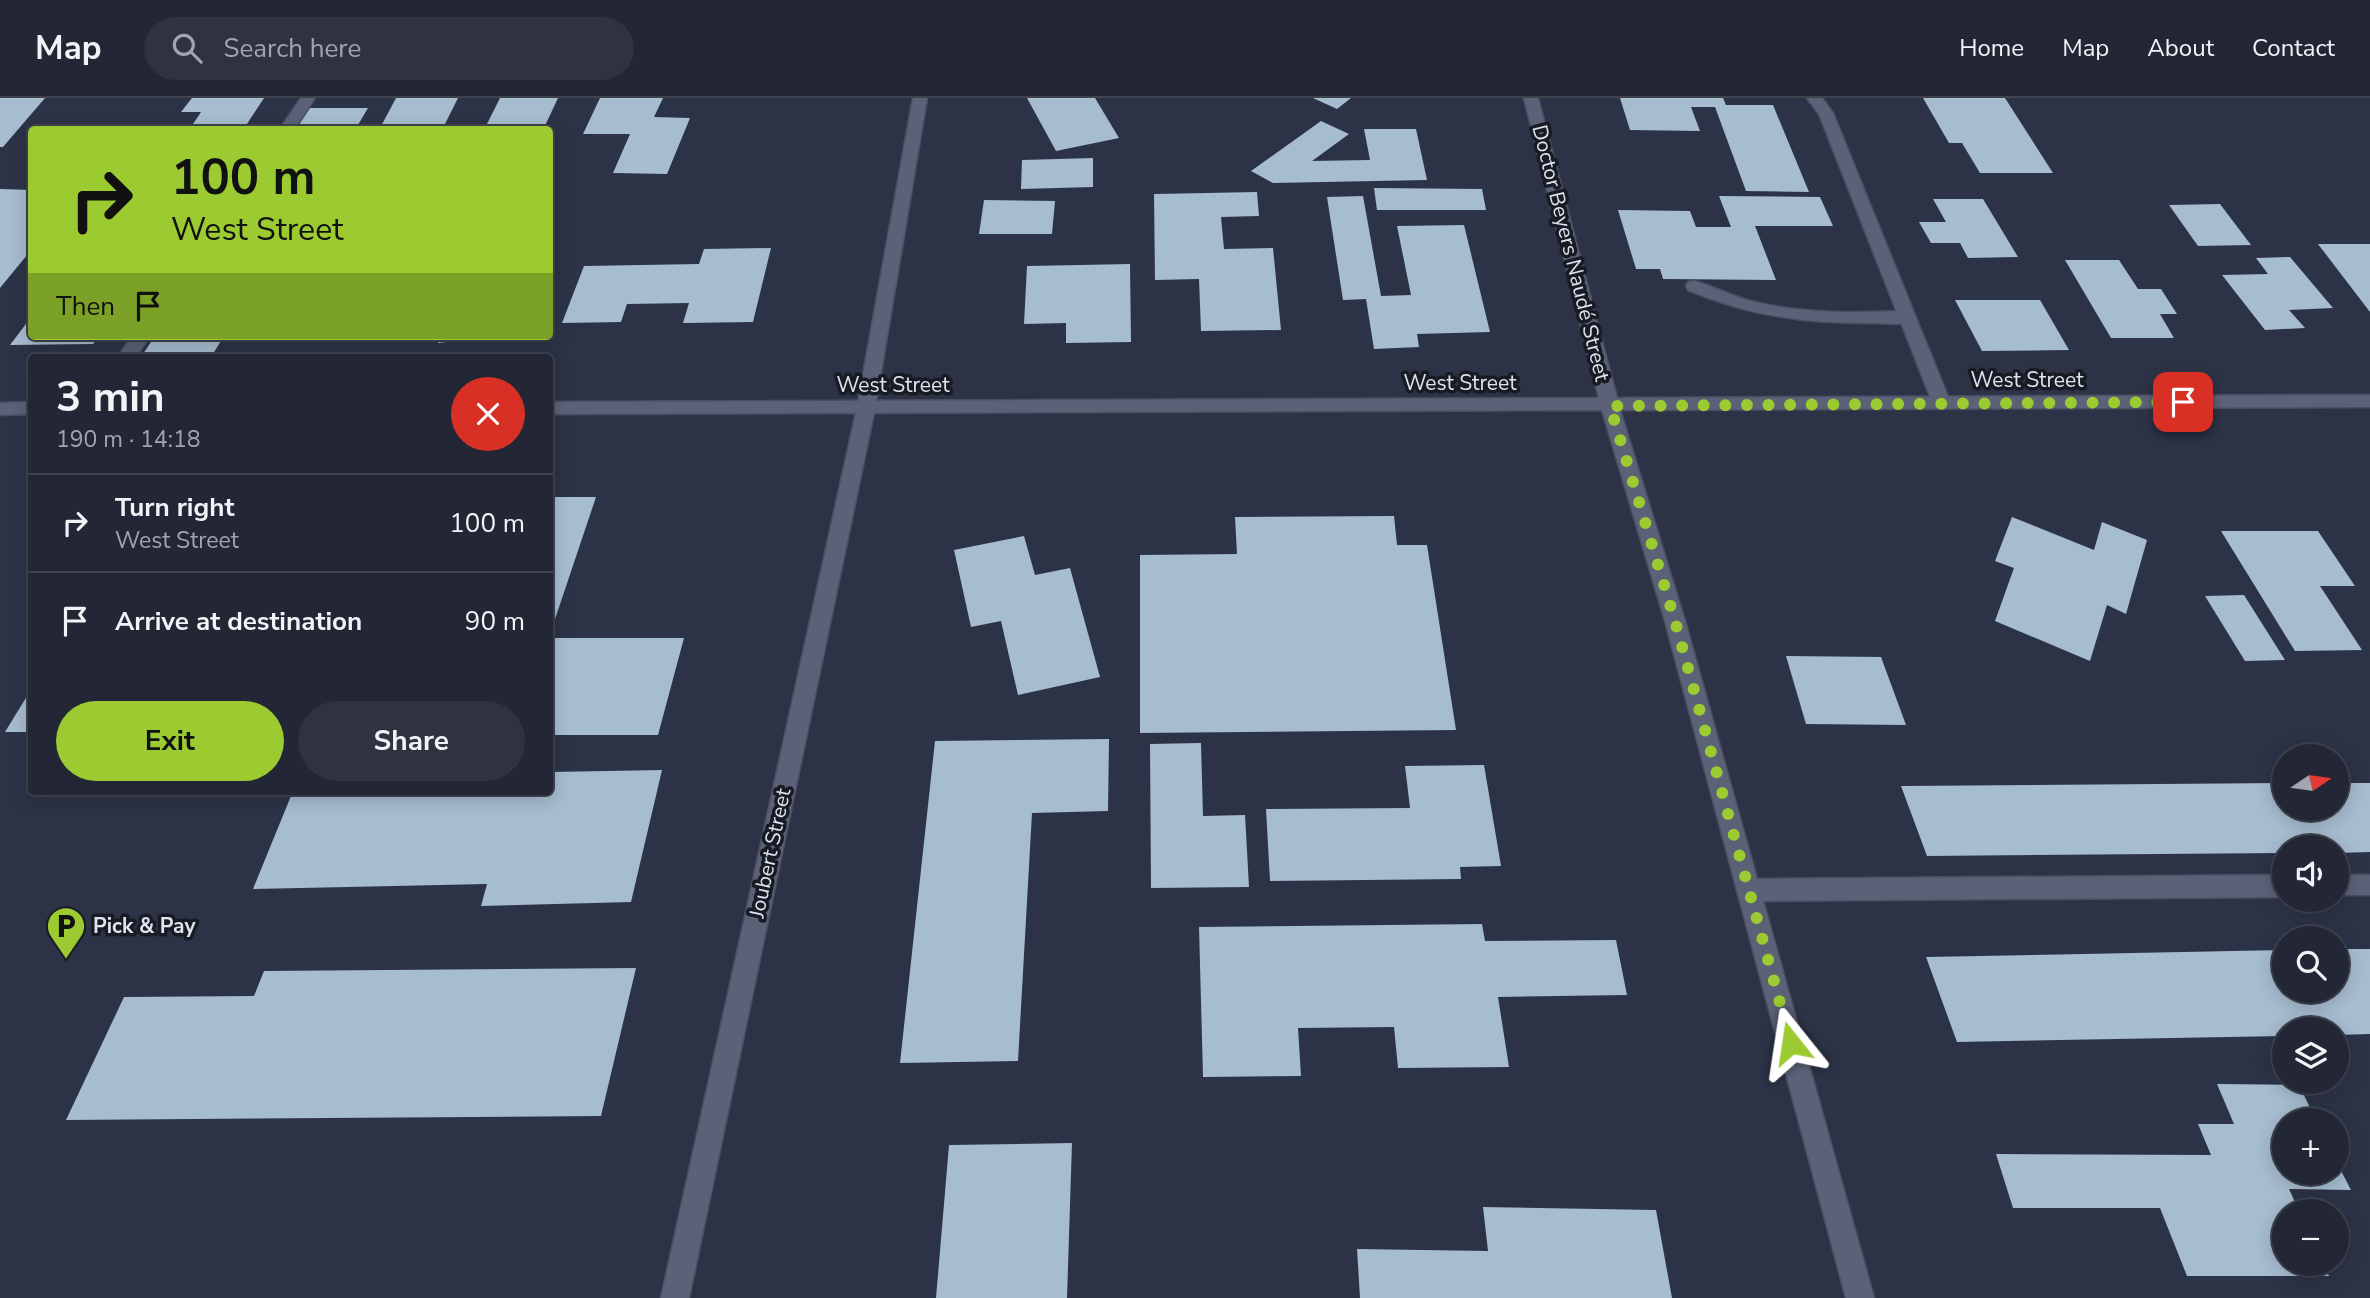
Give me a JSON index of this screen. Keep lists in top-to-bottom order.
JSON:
{
  "streets": {
    "street": ["Doctor Beyers Naudé Street", "West Street", "Joubert Street"]
  },
  "crossings": [
    ["Doctor Beyers Naudé Street", "West Street"],
    ["West Street", "Joubert Street"]
  ],
  "places": {
    "parking": ["Pick & Pay"]
  },
  "north": "right",
  "page": {
    "header": "Map",
    "search": "Search here",
    "nav": [
      "Home",
      "Map",
      "About",
      "Contact"
    ],
    "turn": ["100 m", "West Street"],
    "then": "Then",
    "heading": ["3 min", "190 m · 14:18"],
    "list": [
      {
        "name": "Turn right",
        "note": "West Street",
        "value": "100 m"
      },
      {
        "name": "Arrive at destination",
        "value": "90 m"
      }
    ],
    "buttons": ["Exit", "Share"],
    "map_buttons": ["+", "−"]
  }
}
